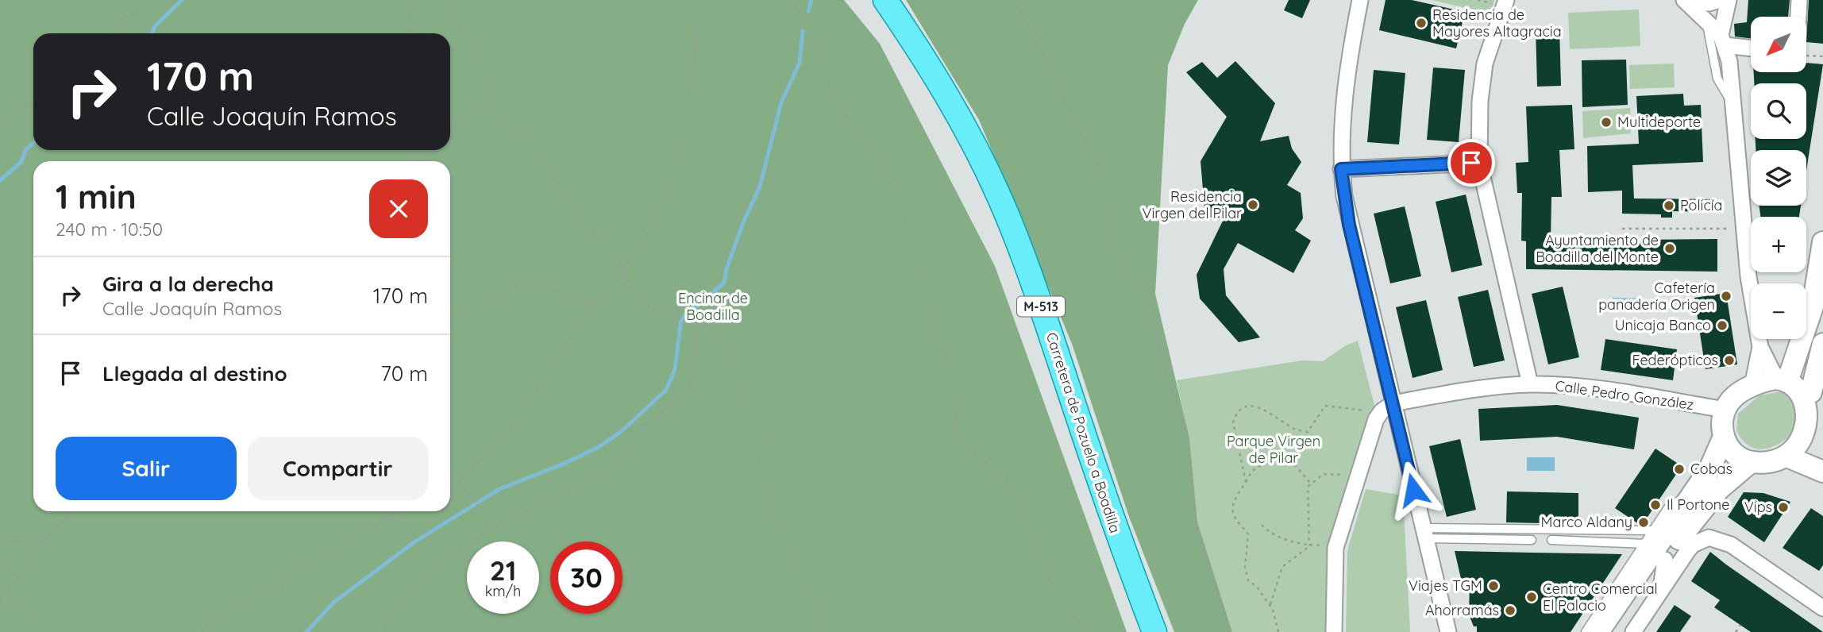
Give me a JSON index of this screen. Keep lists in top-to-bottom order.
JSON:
{
  "streets": {
    "main road": ["M-513", "Carretera de Pozuelo a Boadilla"],
    "street": ["Calle Pedro González"]
  },
  "parks": ["Encinar de Boadilla", "Parque Virgen de Pilar"],
  "places": [
    "Residencia de Mayores Altagracia",
    "Multideporte",
    "Residencia Virgen del Pilar",
    "Policía",
    "Ayuntamiento de Boadilla del Monte",
    "Cafetería panadería Origen",
    "Unicaja Banco",
    "Federópticos",
    "Cobas",
    "Il Portone",
    "Vips",
    "Marco Aldany",
    "Viajes TGM",
    "Centro Comercial El Palacio",
    "Ahorramás"
  ],
  "north": "bottom left",
  "page": {
    "map_buttons": ["+", "−"],
    "turn": ["170 m", "Calle Joaquín Ramos"],
    "heading": ["1 min", "240 m · 10:50"],
    "list": [
      {
        "name": "Gira a la derecha",
        "note": "Calle Joaquín Ramos",
        "value": "170 m"
      },
      {
        "name": "Llegada al destino",
        "value": "70 m"
      }
    ],
    "buttons": ["Salir", "Compartir"],
    "speed": "21 km/h",
    "limit": "30"
  }
}
